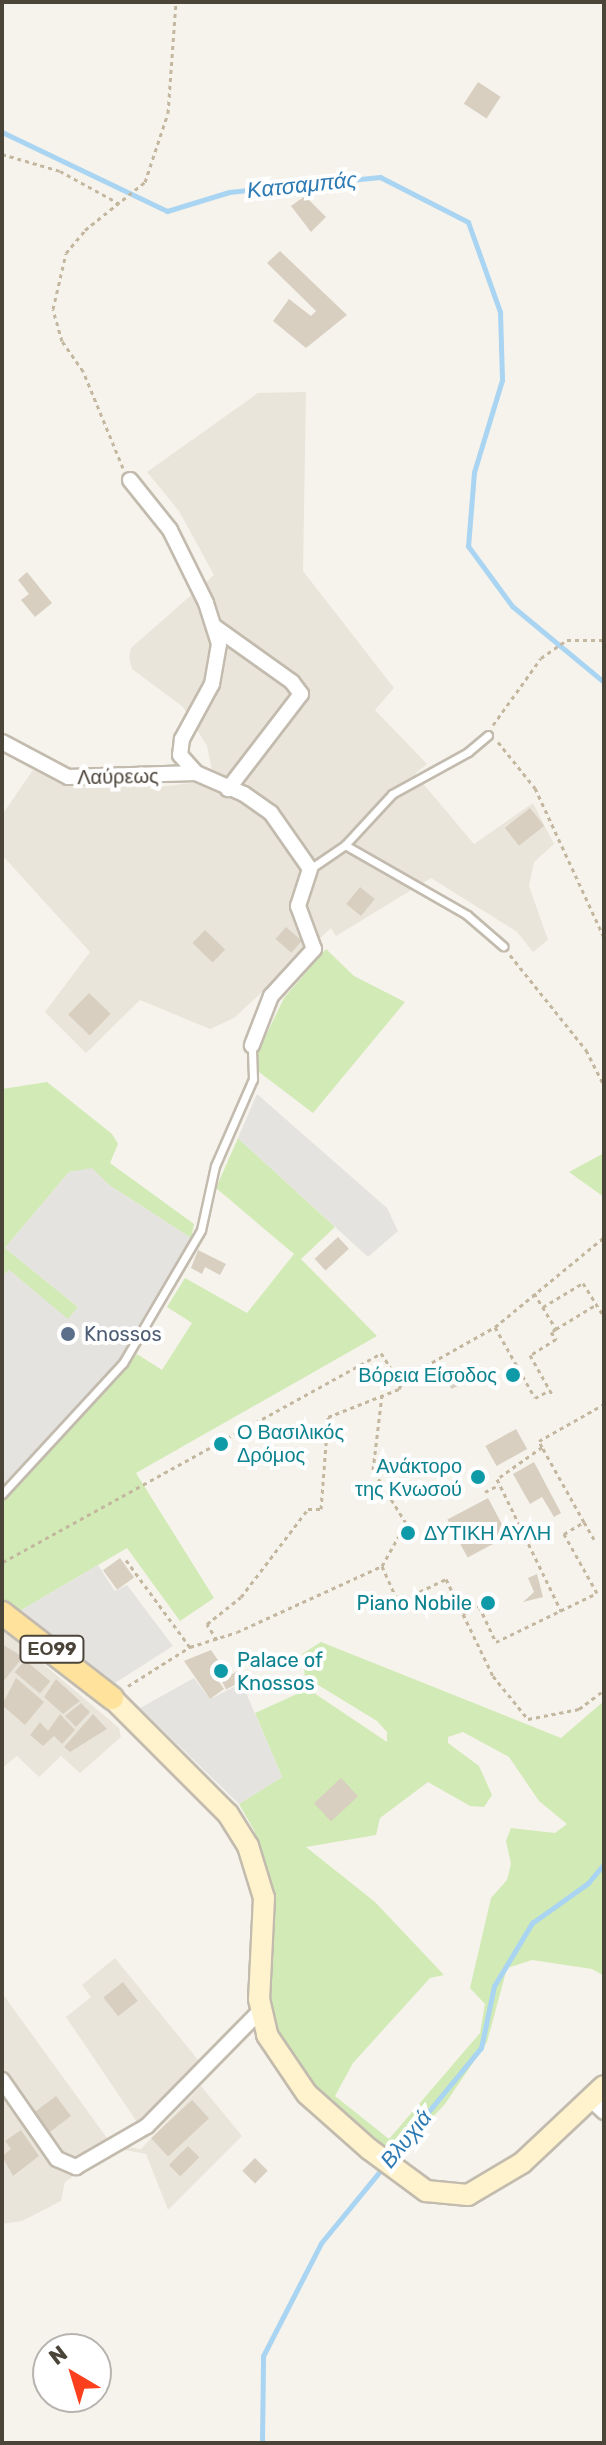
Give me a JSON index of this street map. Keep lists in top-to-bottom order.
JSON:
{
  "streets": {
    "main road": ["ΕΟ99"],
    "street": ["Λαύρεως"]
  },
  "water": ["Κατσαμπάς", "Βλυχιά"],
  "places": [
    "Knossos",
    "Βόρεια Είσοδος",
    "Ο Βασιλικός Δρόμος",
    "Ανάκτορο της Κνωσού",
    "ΔΥΤΙΚΗ ΑΥΛΗ",
    "Piano Nobile",
    "Palace of Knossos"
  ],
  "north": "top left"
}
